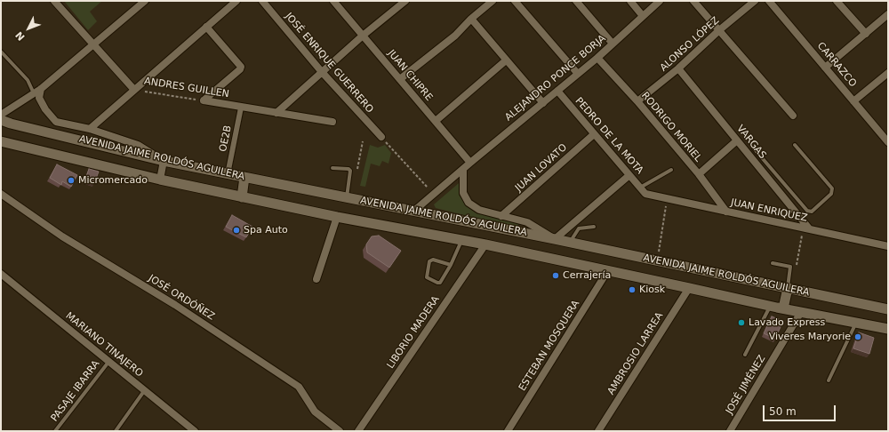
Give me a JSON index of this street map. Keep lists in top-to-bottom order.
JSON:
{
  "streets": {
    "street": [
      "ALONSO LÓPEZ",
      "JOSÉ ENRIQUE GUERRERO",
      "CARRAZCO",
      "JUAN CHIPRE",
      "ALEJANDRO PONCE BORJA",
      "ANDRES GUILLEN",
      "RODRIGO MORIEL",
      "PEDRO DE LA MOTA",
      "OE2B",
      "VARGAS",
      "AVENIDA JAIME ROLDÓS AGUILERA",
      "JUAN LOVATO",
      "JUAN ENRIQUEZ",
      "JOSÉ ORDÓÑEZ",
      "LIBORIO MADERA",
      "MARIANO TINAJERO",
      "ESTEBAN MOSQUERA",
      "AMBROSIO LARREA",
      "JOSÉ JIMÉNEZ"
    ],
    "lane": ["PASAJE IBARRA"]
  },
  "crossings": [
    ["ALONSO LÓPEZ", "RODRIGO MORIEL"],
    ["ALONSO LÓPEZ", "VARGAS"],
    ["JUAN CHIPRE", "ALEJANDRO PONCE BORJA"],
    ["ALEJANDRO PONCE BORJA", "RODRIGO MORIEL"],
    ["ALEJANDRO PONCE BORJA", "PEDRO DE LA MOTA"],
    ["ALEJANDRO PONCE BORJA", "AVENIDA JAIME ROLDÓS AGUILERA"],
    ["ANDRES GUILLEN", "OE2B"],
    ["RODRIGO MORIEL", "JUAN ENRIQUEZ"],
    ["PEDRO DE LA MOTA", "JUAN LOVATO"],
    ["PEDRO DE LA MOTA", "JUAN ENRIQUEZ"],
    ["OE2B", "AVENIDA JAIME ROLDÓS AGUILERA"],
    ["VARGAS", "JUAN ENRIQUEZ"],
    ["AVENIDA JAIME ROLDÓS AGUILERA", "LIBORIO MADERA"],
    ["AVENIDA JAIME ROLDÓS AGUILERA", "ESTEBAN MOSQUERA"],
    ["AVENIDA JAIME ROLDÓS AGUILERA", "AMBROSIO LARREA"],
    ["AVENIDA JAIME ROLDÓS AGUILERA", "JOSÉ JIMÉNEZ"],
    ["MARIANO TINAJERO", "PASAJE IBARRA"]
  ],
  "places": [
    "Micromercado",
    "Spa Auto",
    "Cerrajería",
    "Kiosk",
    "Lavado Express",
    "Viveres Maryorie"
  ],
  "scale_bar": "50 m",
  "north": "bottom left"
}
